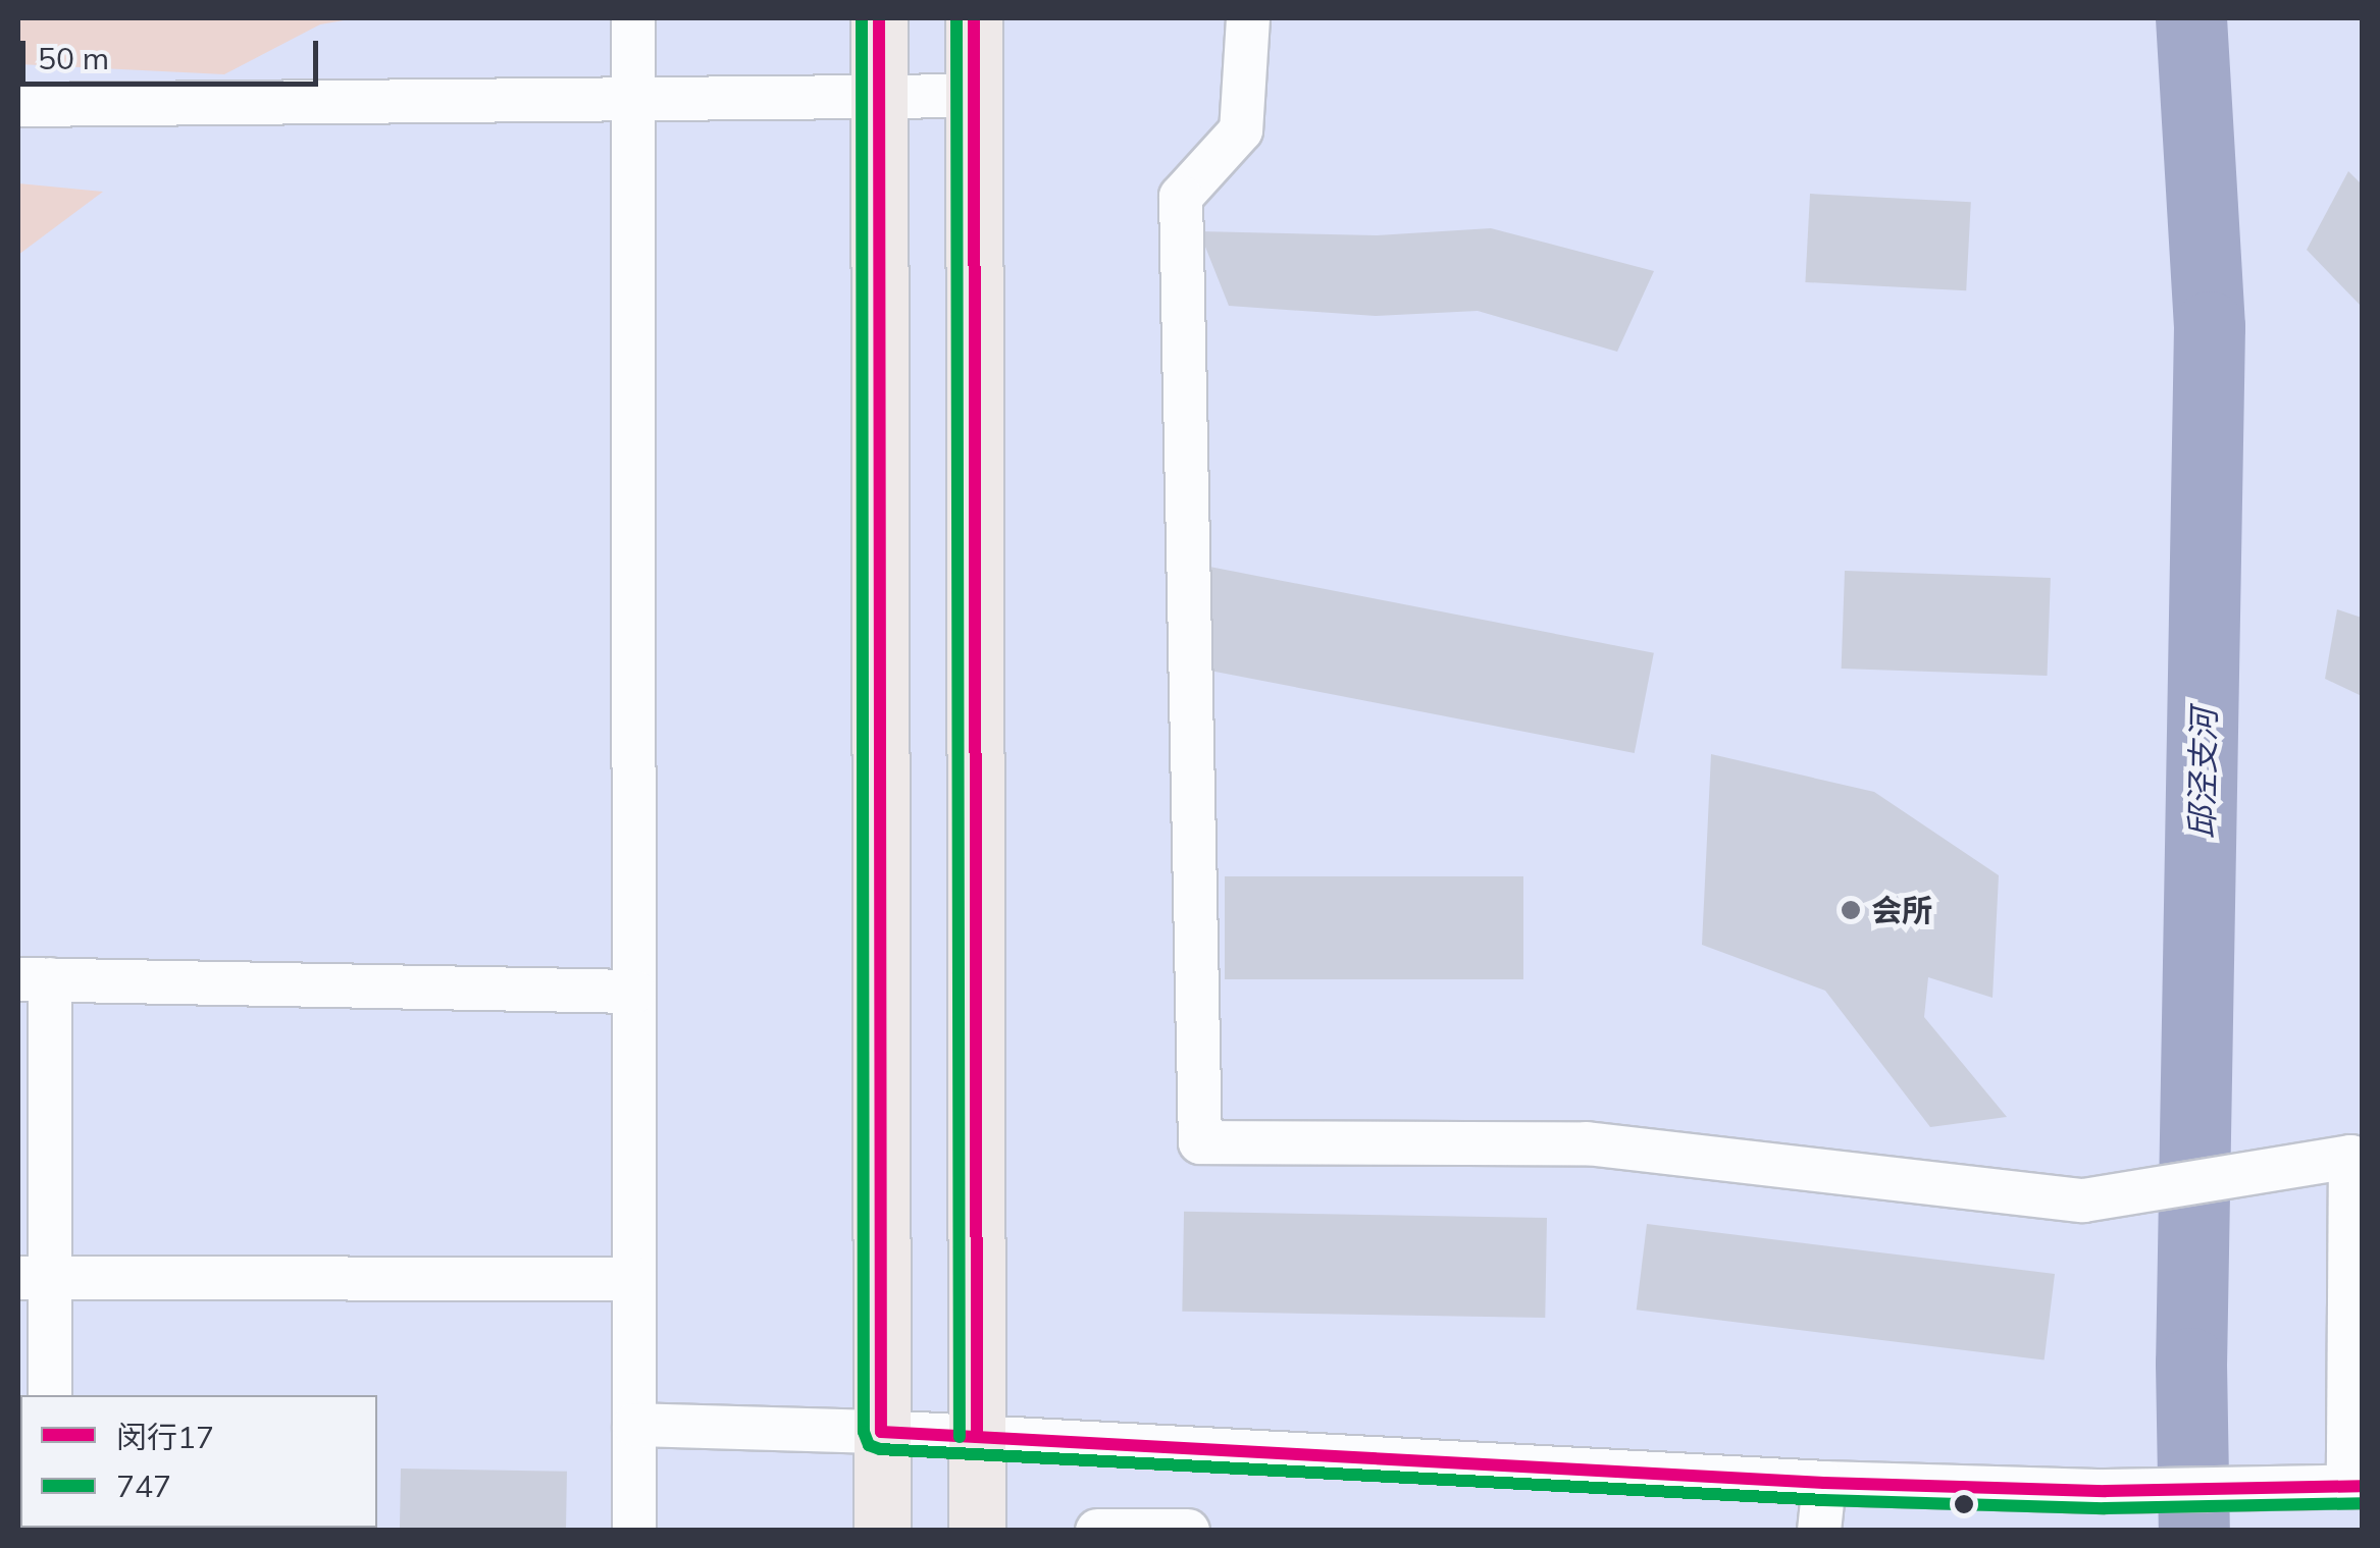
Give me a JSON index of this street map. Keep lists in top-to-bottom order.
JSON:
{
  "water": ["邱泾支河"],
  "places": ["会所"],
  "lines": ["transit line 闵行17", "transit line 747"],
  "legend": ["闵行17", "747"],
  "scale_bar": "50 m"
}
